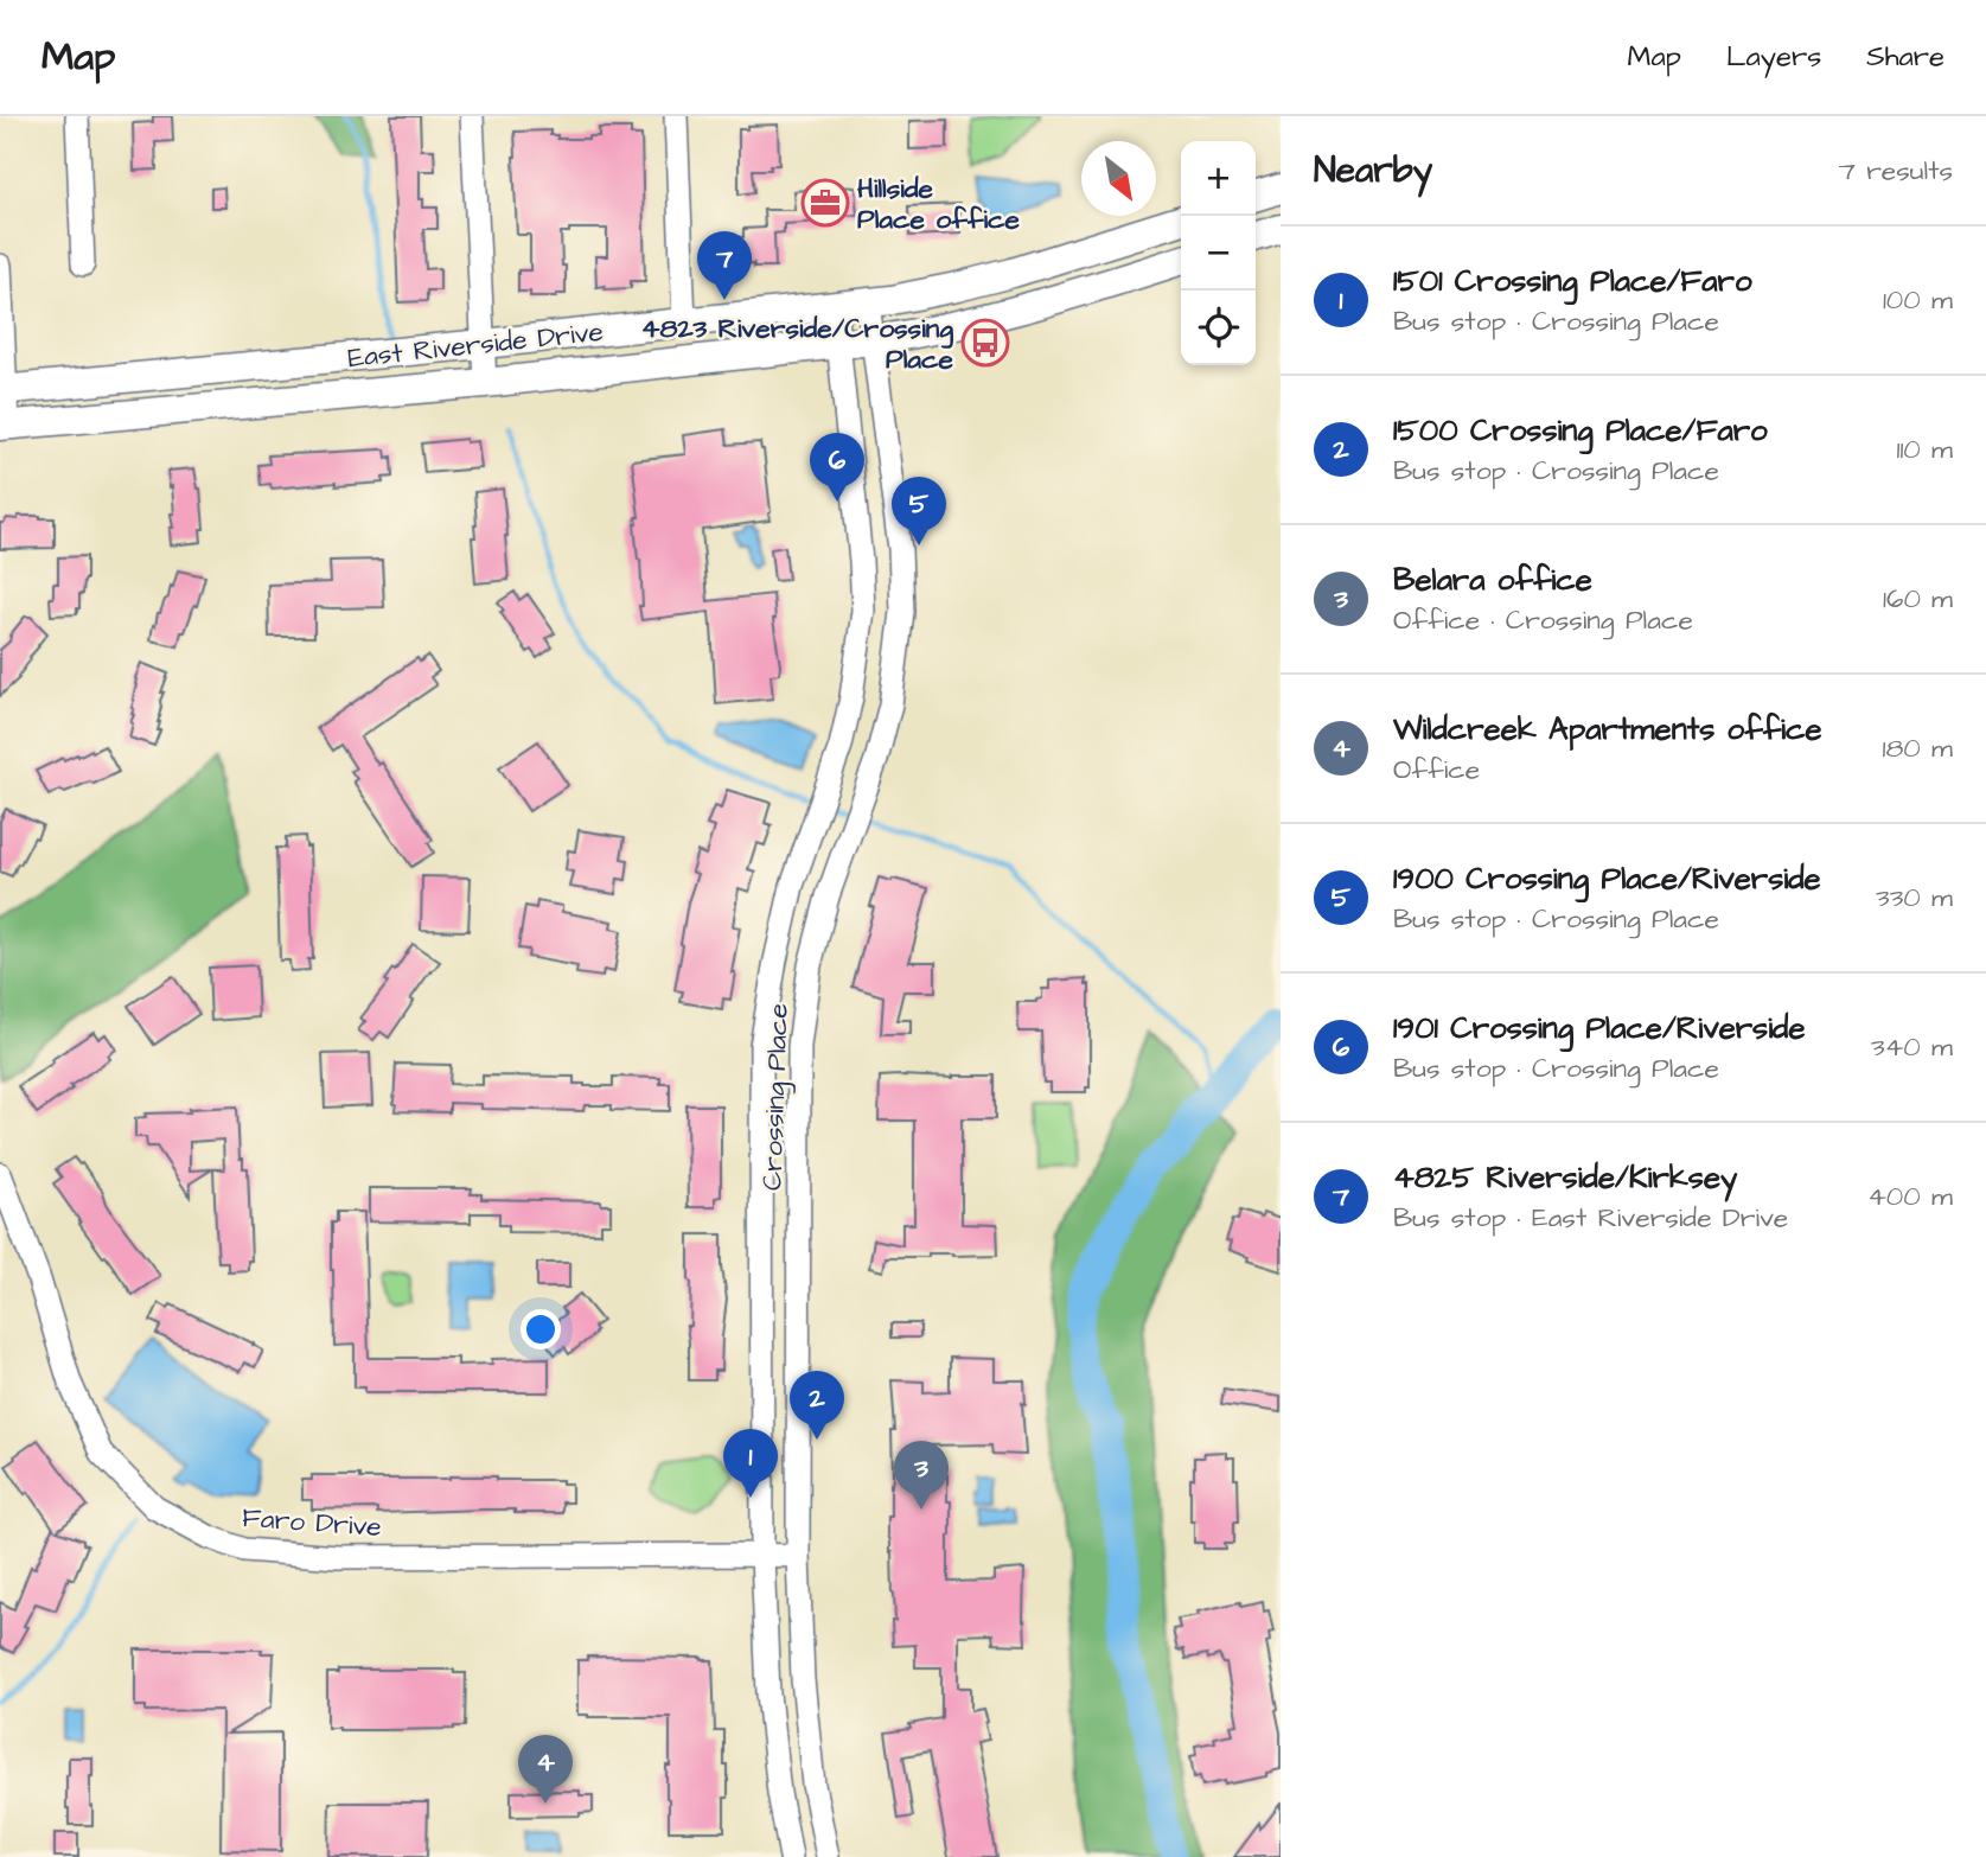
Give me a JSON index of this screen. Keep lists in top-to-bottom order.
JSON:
{
  "streets": {
    "main road": ["East Riverside Drive"],
    "street": ["Crossing Place", "Faro Drive"]
  },
  "crossings": [
    ["East Riverside Drive", "Crossing Place"],
    ["Crossing Place", "Faro Drive"]
  ],
  "places": {
    "office": ["Hillside Place office"],
    "bus stop": ["4823 Riverside/Crossing Place"]
  },
  "north": "bottom right",
  "page": {
    "header": "Map",
    "nav": ["Map", "Layers", "Share"],
    "heading": ["Nearby", "7 results"],
    "map_buttons": ["+", "−"],
    "list": [
      {
        "mark": "1",
        "name": "1501 Crossing Place/Faro",
        "note": "Bus stop · Crossing Place",
        "value": "100 m"
      },
      {
        "mark": "2",
        "name": "1500 Crossing Place/Faro",
        "note": "Bus stop · Crossing Place",
        "value": "110 m"
      },
      {
        "mark": "3",
        "name": "Belara office",
        "note": "Office · Crossing Place",
        "value": "160 m"
      },
      {
        "mark": "4",
        "name": "Wildcreek Apartments office",
        "note": "Office",
        "value": "180 m"
      },
      {
        "mark": "5",
        "name": "1900 Crossing Place/Riverside",
        "note": "Bus stop · Crossing Place",
        "value": "330 m"
      },
      {
        "mark": "6",
        "name": "1901 Crossing Place/Riverside",
        "note": "Bus stop · Crossing Place",
        "value": "340 m"
      },
      {
        "mark": "7",
        "name": "4825 Riverside/Kirksey",
        "note": "Bus stop · East Riverside Drive",
        "value": "400 m"
      }
    ],
    "pins": [
      "7",
      "6",
      "5",
      "2",
      "1",
      "3",
      "4"
    ]
  }
}
